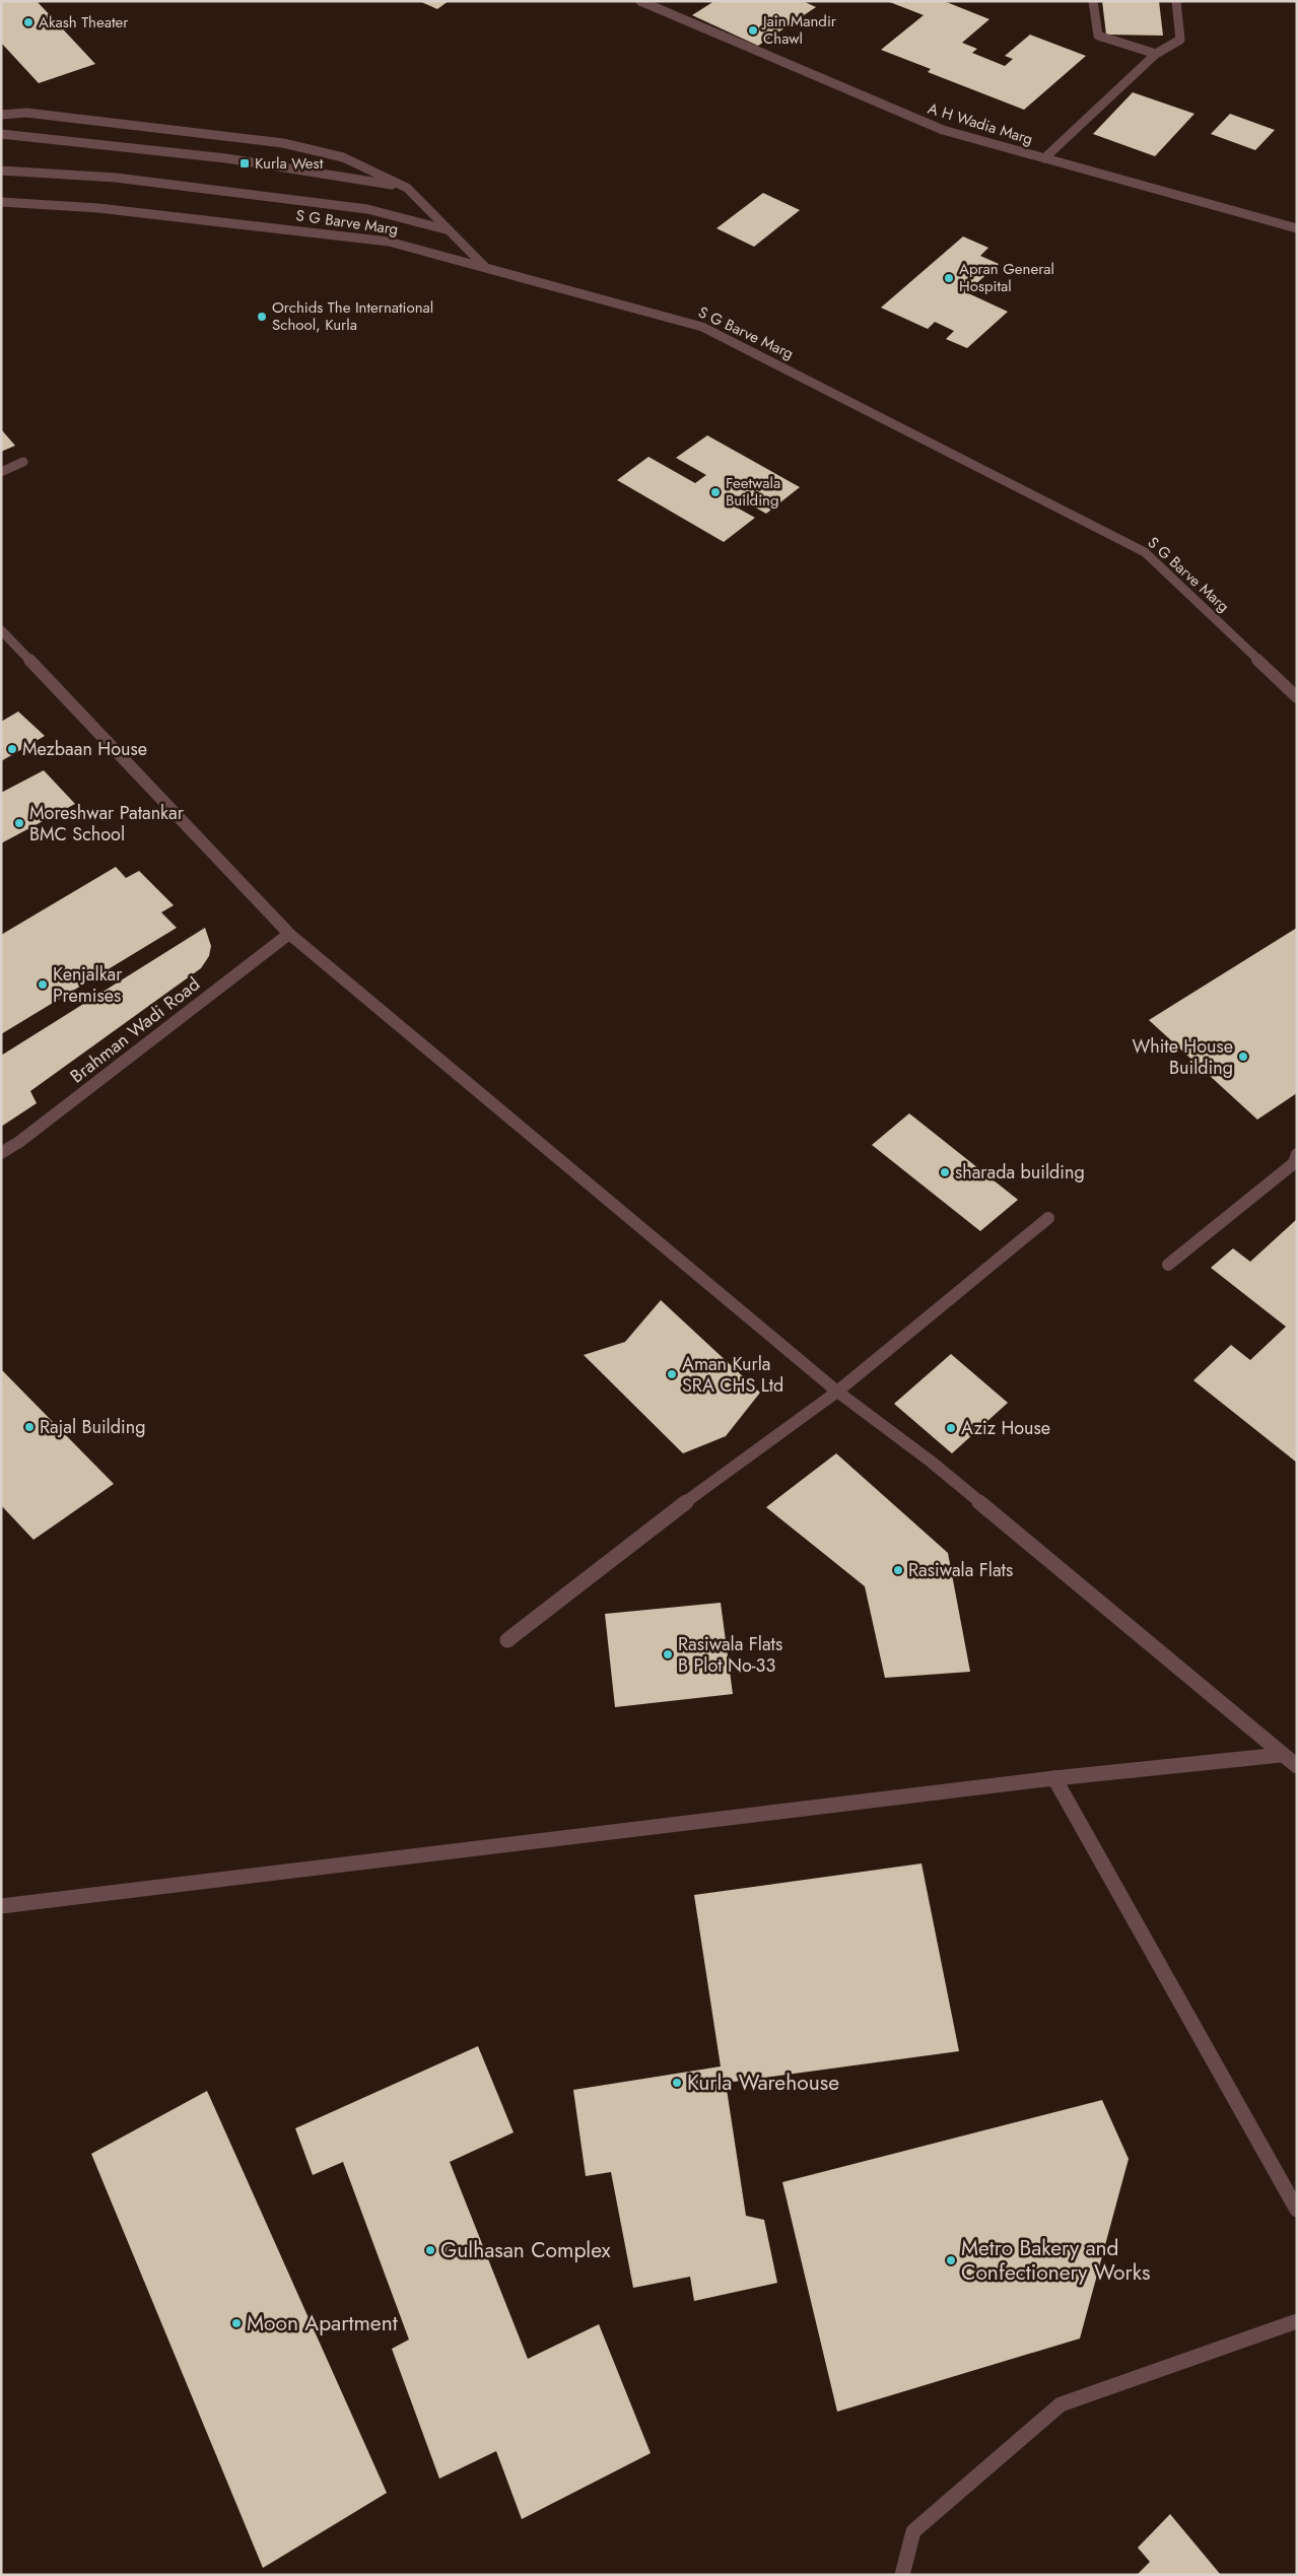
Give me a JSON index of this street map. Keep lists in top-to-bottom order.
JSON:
{
  "streets": {
    "street": ["A H Wadia Marg", "S G Barve Marg", "Brahman Wadi Road"]
  },
  "places": {
    "other": [
      "Akash Theater",
      "Jain Mandir Chawl",
      "Apran General Hospital",
      "Orchids The International School, Kurla",
      "Feetwala Building",
      "Mezbaan House",
      "Moreshwar Patankar BMC School",
      "Kenjalkar Premises",
      "White House Building",
      "sharada building",
      "Aman Kurla SRA CHS Ltd",
      "Rajal Building",
      "Aziz House",
      "Rasiwala Flats",
      "Rasiwala Flats B Plot No-33",
      "Kurla Warehouse",
      "Gulhasan Complex",
      "Metro Bakery and Confectionery Works",
      "Moon Apartment"
    ],
    "transit": ["Kurla West"]
  }
}
